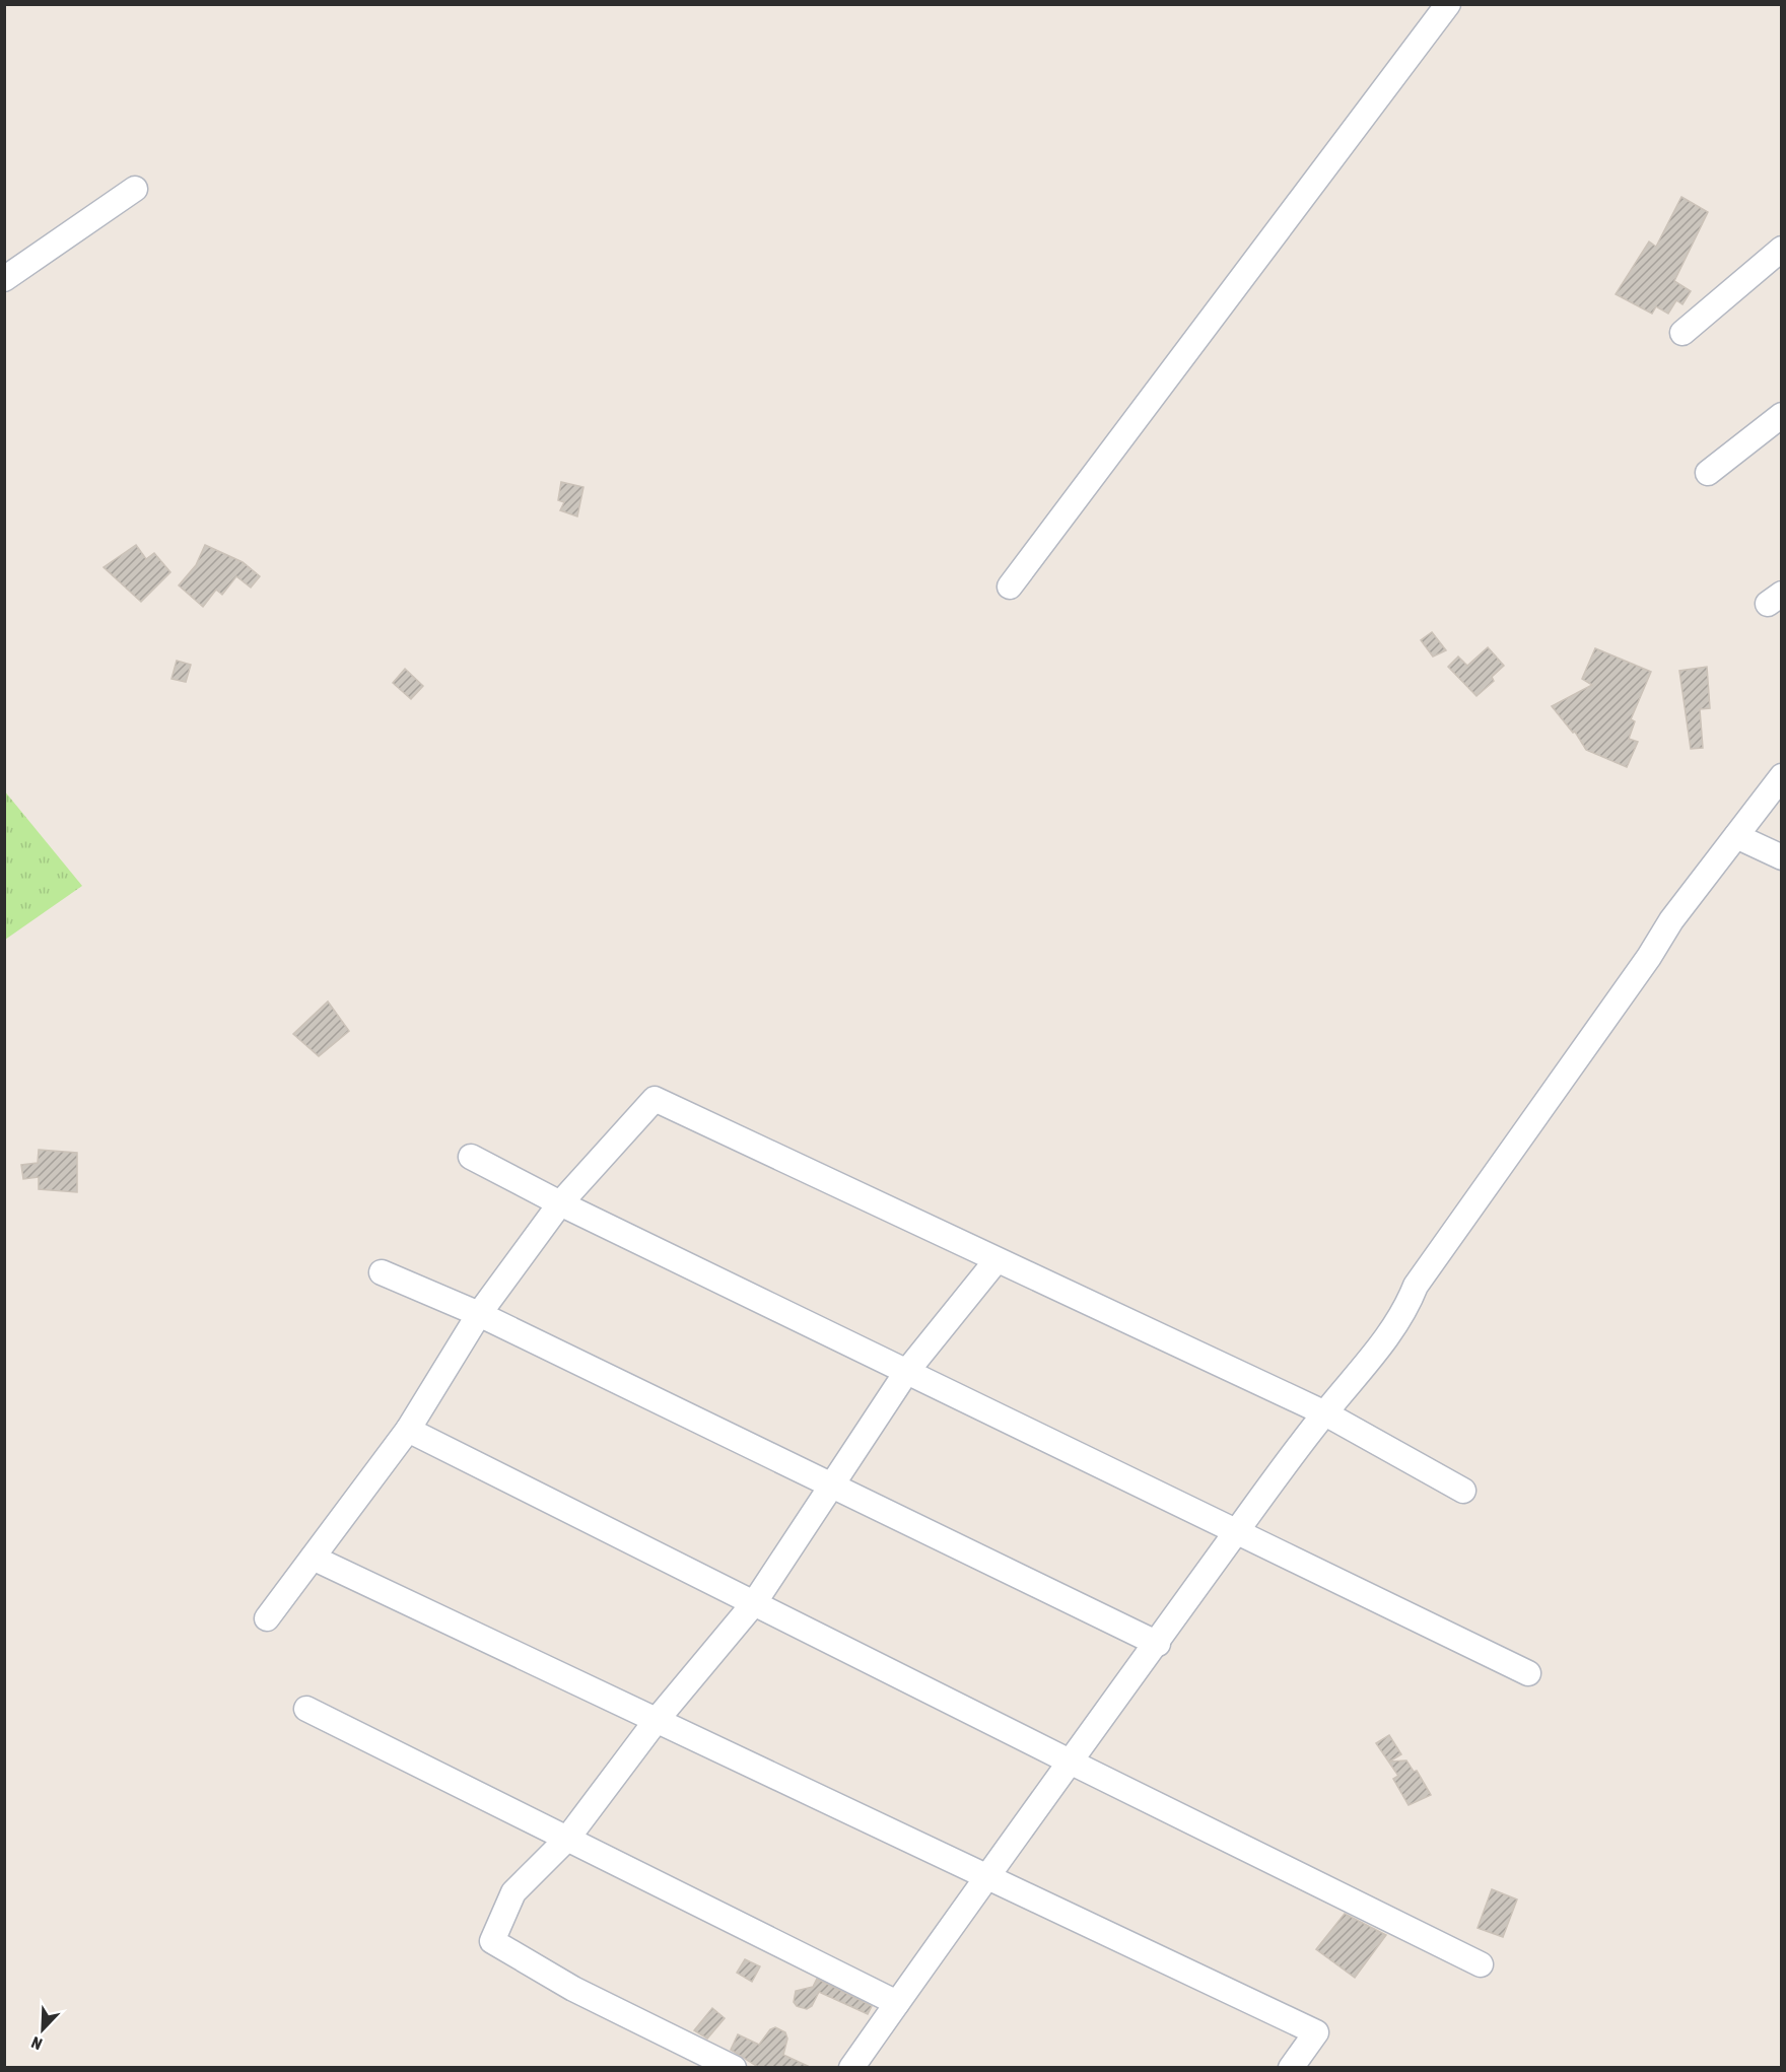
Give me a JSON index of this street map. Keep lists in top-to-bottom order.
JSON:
{
  "north": "bottom left"
}
